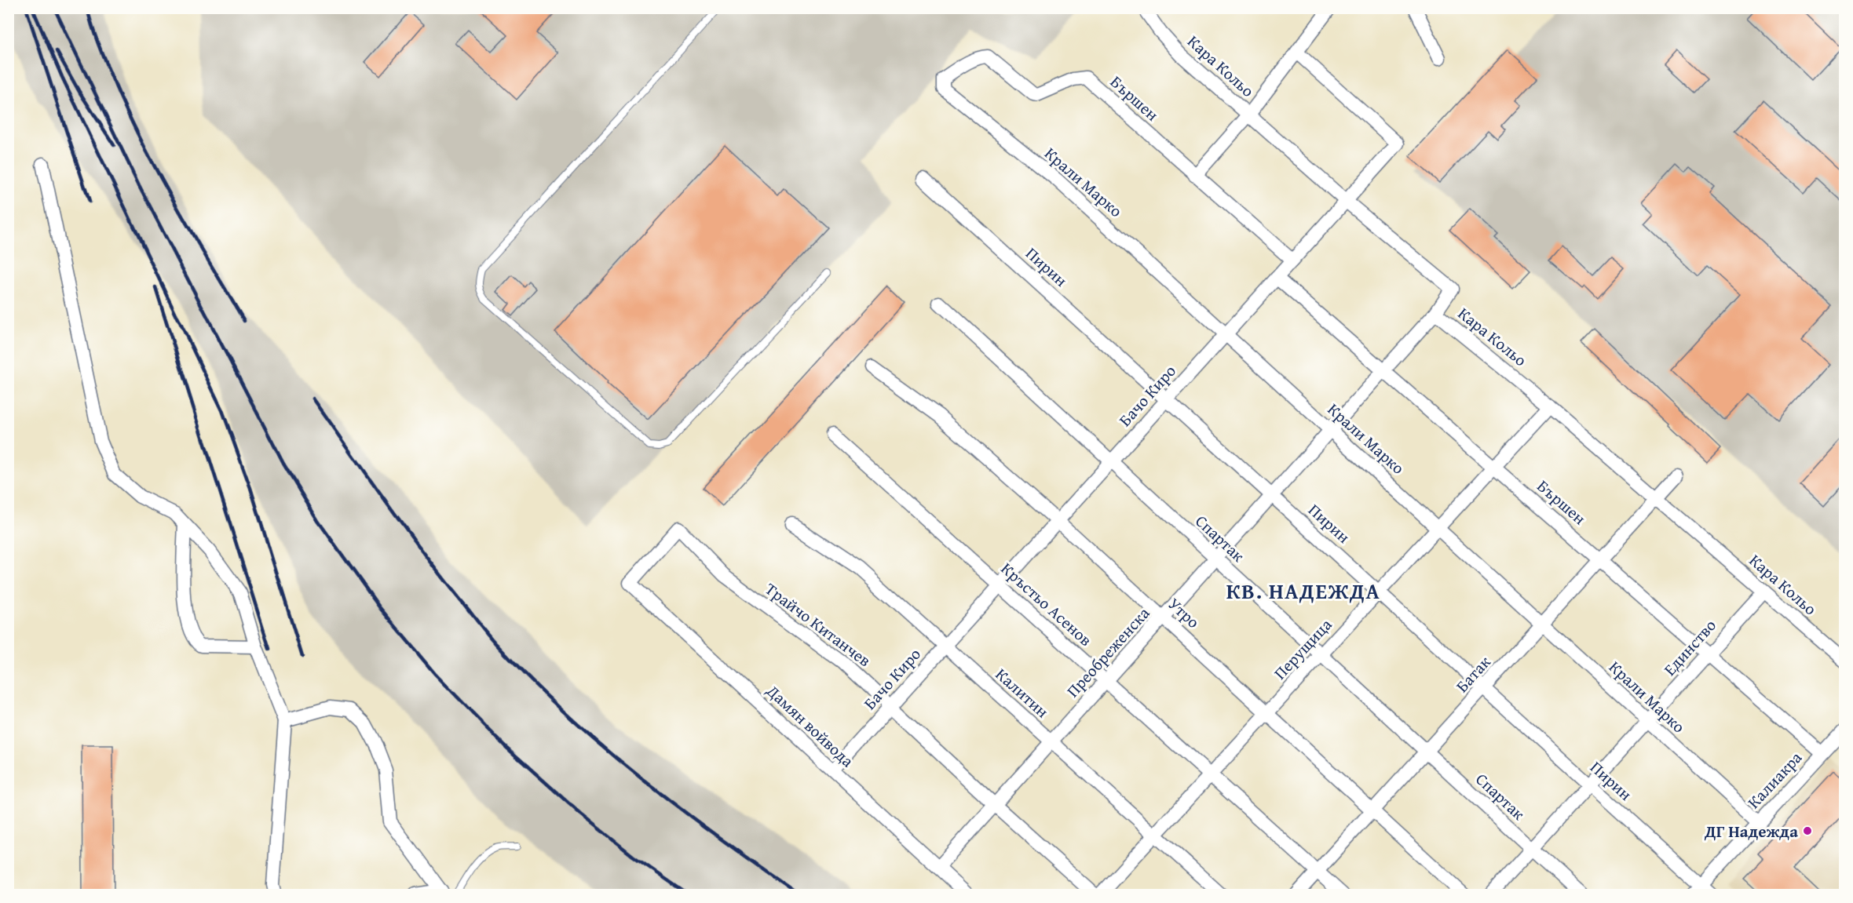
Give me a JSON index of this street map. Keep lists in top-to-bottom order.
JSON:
{
  "streets": {
    "street": [
      "Кара Кольо",
      "Бършен",
      "Крали Марко",
      "Пирин",
      "Бачо Киро",
      "Спартак",
      "Кръстьо Асенов",
      "Утро",
      "Трайчо Китанчев",
      "Единство",
      "Перущица",
      "Преобреженска",
      "Батак",
      "Калитин",
      "Дамян войвода",
      "Калиакра"
    ]
  },
  "crossings": [
    ["Кара Кольо", "Бачо Киро"],
    ["Кара Кольо", "Единство"],
    ["Кара Кольо", "Перущица"],
    ["Кара Кольо", "Преобреженска"],
    ["Кара Кольо", "Батак"],
    ["Бършен", "Крали Марко"],
    ["Бършен", "Бачо Киро"],
    ["Бършен", "Единство"],
    ["Бършен", "Перущица"],
    ["Бършен", "Преобреженска"],
    ["Бършен", "Батак"],
    ["Бършен", "Калиакра"],
    ["Крали Марко", "Бачо Киро"],
    ["Крали Марко", "Единство"],
    ["Крали Марко", "Перущица"],
    ["Крали Марко", "Преобреженска"],
    ["Крали Марко", "Батак"],
    ["Крали Марко", "Калиакра"],
    ["Пирин", "Бачо Киро"],
    ["Пирин", "Единство"],
    ["Пирин", "Перущица"],
    ["Пирин", "Преобреженска"],
    ["Пирин", "Батак"],
    ["Пирин", "Калиакра"],
    ["Бачо Киро", "Спартак"],
    ["Бачо Киро", "Кръстьо Асенов"],
    ["Бачо Киро", "Утро"],
    ["Бачо Киро", "Трайчо Китанчев"],
    ["Бачо Киро", "Калитин"],
    ["Бачо Киро", "Дамян войвода"],
    ["Спартак", "Единство"],
    ["Спартак", "Перущица"],
    ["Спартак", "Преобреженска"],
    ["Спартак", "Батак"],
    ["Кръстьо Асенов", "Перущица"],
    ["Кръстьо Асенов", "Преобреженска"],
    ["Кръстьо Асенов", "Батак"],
    ["Утро", "Перущица"],
    ["Утро", "Преобреженска"],
    ["Утро", "Батак"],
    ["Трайчо Китанчев", "Преобреженска"],
    ["Трайчо Китанчев", "Дамян войвода"],
    ["Перущица", "Калитин"],
    ["Преобреженска", "Калитин"],
    ["Преобреженска", "Дамян войвода"]
  ],
  "districts": ["КВ. НАДЕЖДА"],
  "places": ["ДГ Надежда"]
}
